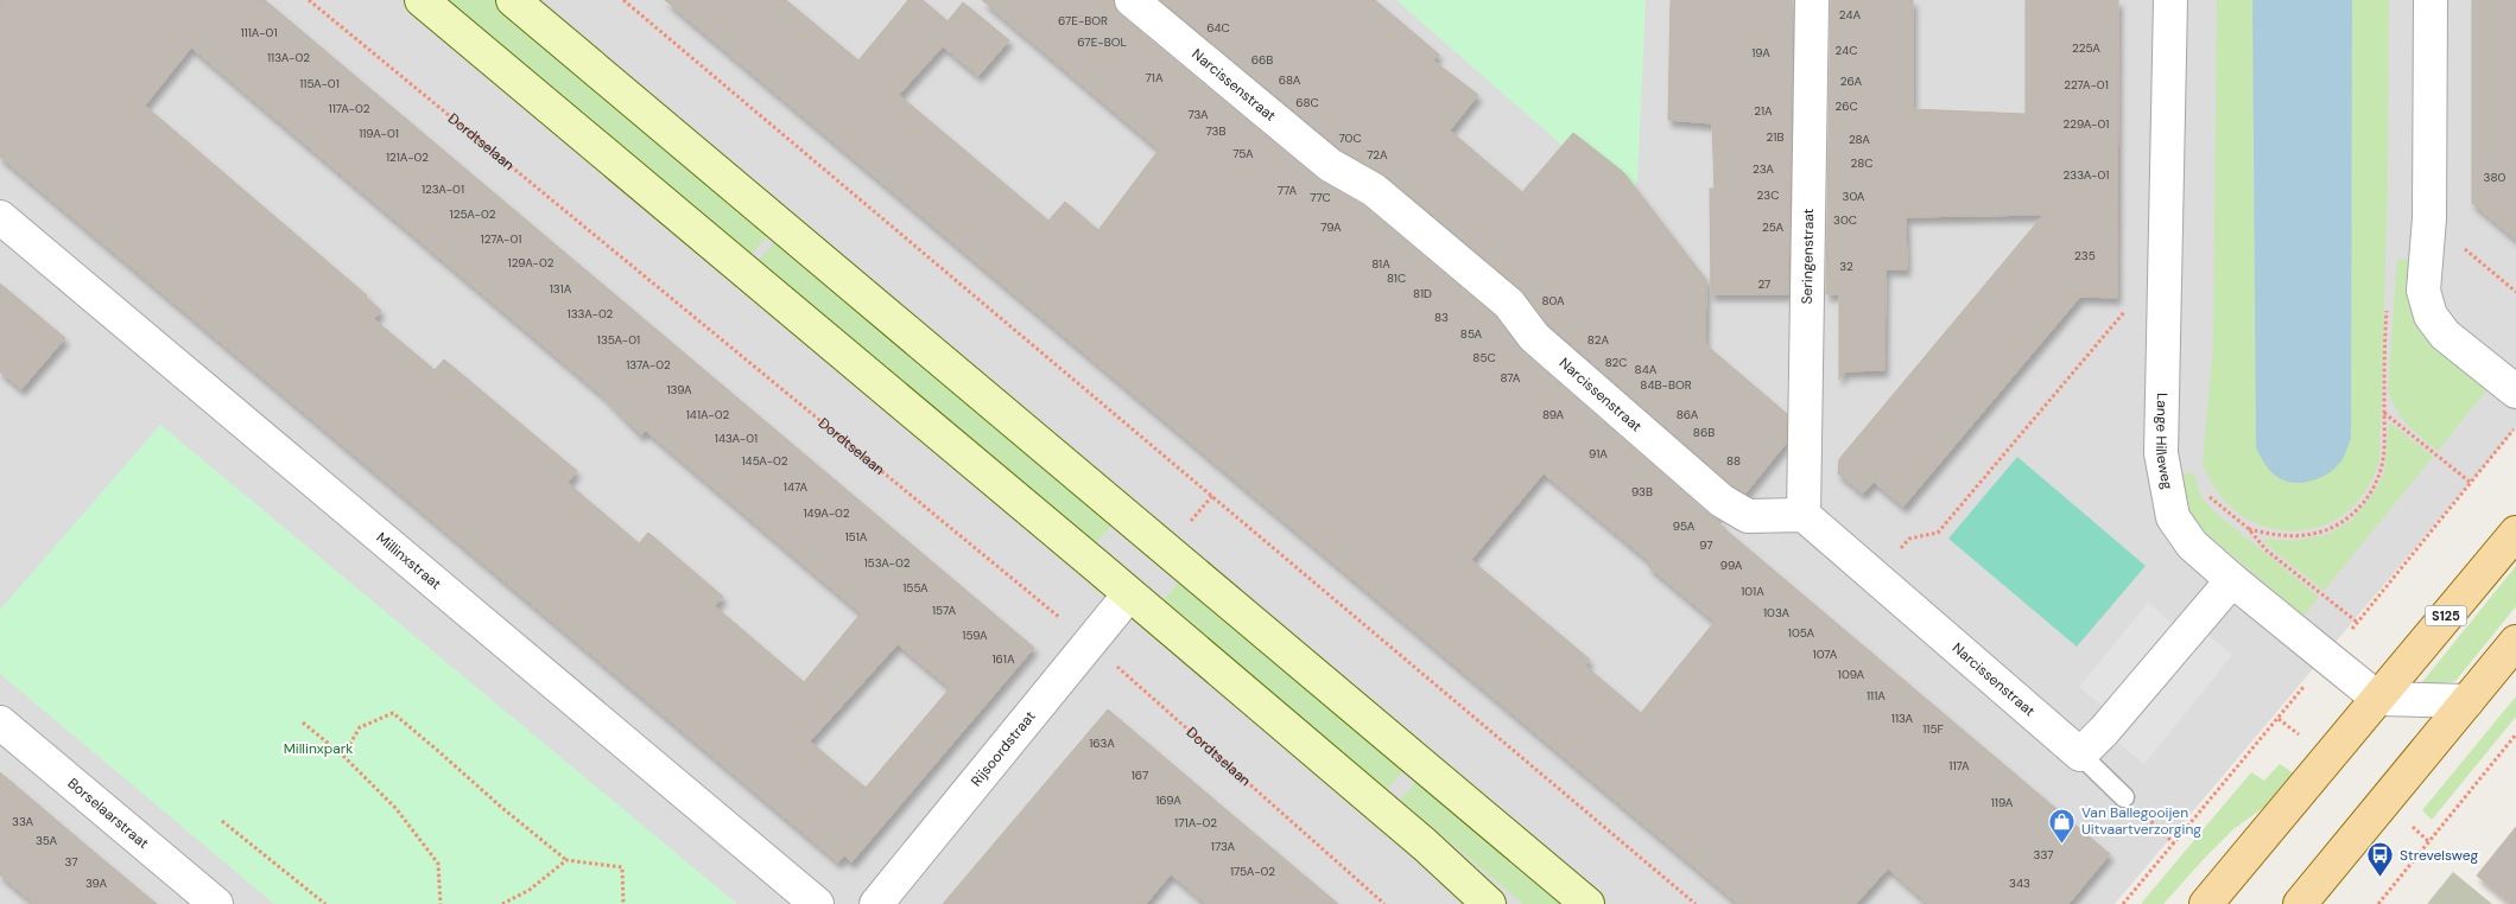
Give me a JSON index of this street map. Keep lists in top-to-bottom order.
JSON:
{
  "streets": {
    "main road": ["S125"],
    "street": [
      "Narcissenstraat",
      "Seringenstraat",
      "Lange Hilleweg",
      "Millinxstraat",
      "Rijsoordstraat",
      "Borselaarstraat"
    ],
    "path": ["Dordtselaan"]
  },
  "crossings": [
    ["Narcissenstraat", "Seringenstraat"],
    ["Dordtselaan", "Rijsoordstraat"],
    ["Lange Hilleweg", "S125"]
  ],
  "parks": ["Millinxpark"],
  "places": {
    "shop": ["Van Ballegooijen Uitvaartverzorging"],
    "bus stop": ["Strevelsweg"]
  },
  "house_numbers": [
    "24A",
    "67E-BOR",
    "64C",
    "111A-01",
    "67E-BOL",
    "225A",
    "24C",
    "19A",
    "113A-02",
    "66B",
    "71A",
    "68A",
    "26A",
    "115A-01",
    "227A-01",
    "68C",
    "26C",
    "117A-02",
    "21A",
    "73A",
    "229A-01",
    "73B",
    "119A-01",
    "21B",
    "70C",
    "28A",
    "75A",
    "72A",
    "121A-02",
    "28C",
    "23A",
    "233A-01",
    "380",
    "123A-01",
    "77A",
    "23C",
    "30A",
    "77C",
    "125A-02",
    "30C",
    "79A",
    "25A",
    "127A-01",
    "235",
    "129A-02",
    "81A",
    "32",
    "81C",
    "27",
    "131A",
    "81D",
    "80A",
    "133A-02",
    "83",
    "85A",
    "135A-01",
    "82A",
    "85C",
    "82C",
    "137A-02",
    "84A",
    "87A",
    "84B-BOR",
    "139A",
    "141A-02",
    "89A",
    "86A",
    "86B",
    "143A-01",
    "91A",
    "145A-02",
    "88",
    "147A",
    "93B",
    "149A-02",
    "95A",
    "151A",
    "97",
    "153A-02",
    "99A",
    "155A",
    "101A",
    "157A",
    "103A",
    "105A",
    "159A",
    "107A",
    "161A",
    "109A",
    "111A",
    "113A",
    "115F",
    "163A",
    "117A",
    "167",
    "169A",
    "119A",
    "33A",
    "171A-02",
    "35A",
    "173A",
    "337",
    "37",
    "175A-02",
    "39A",
    "343"
  ]
}
